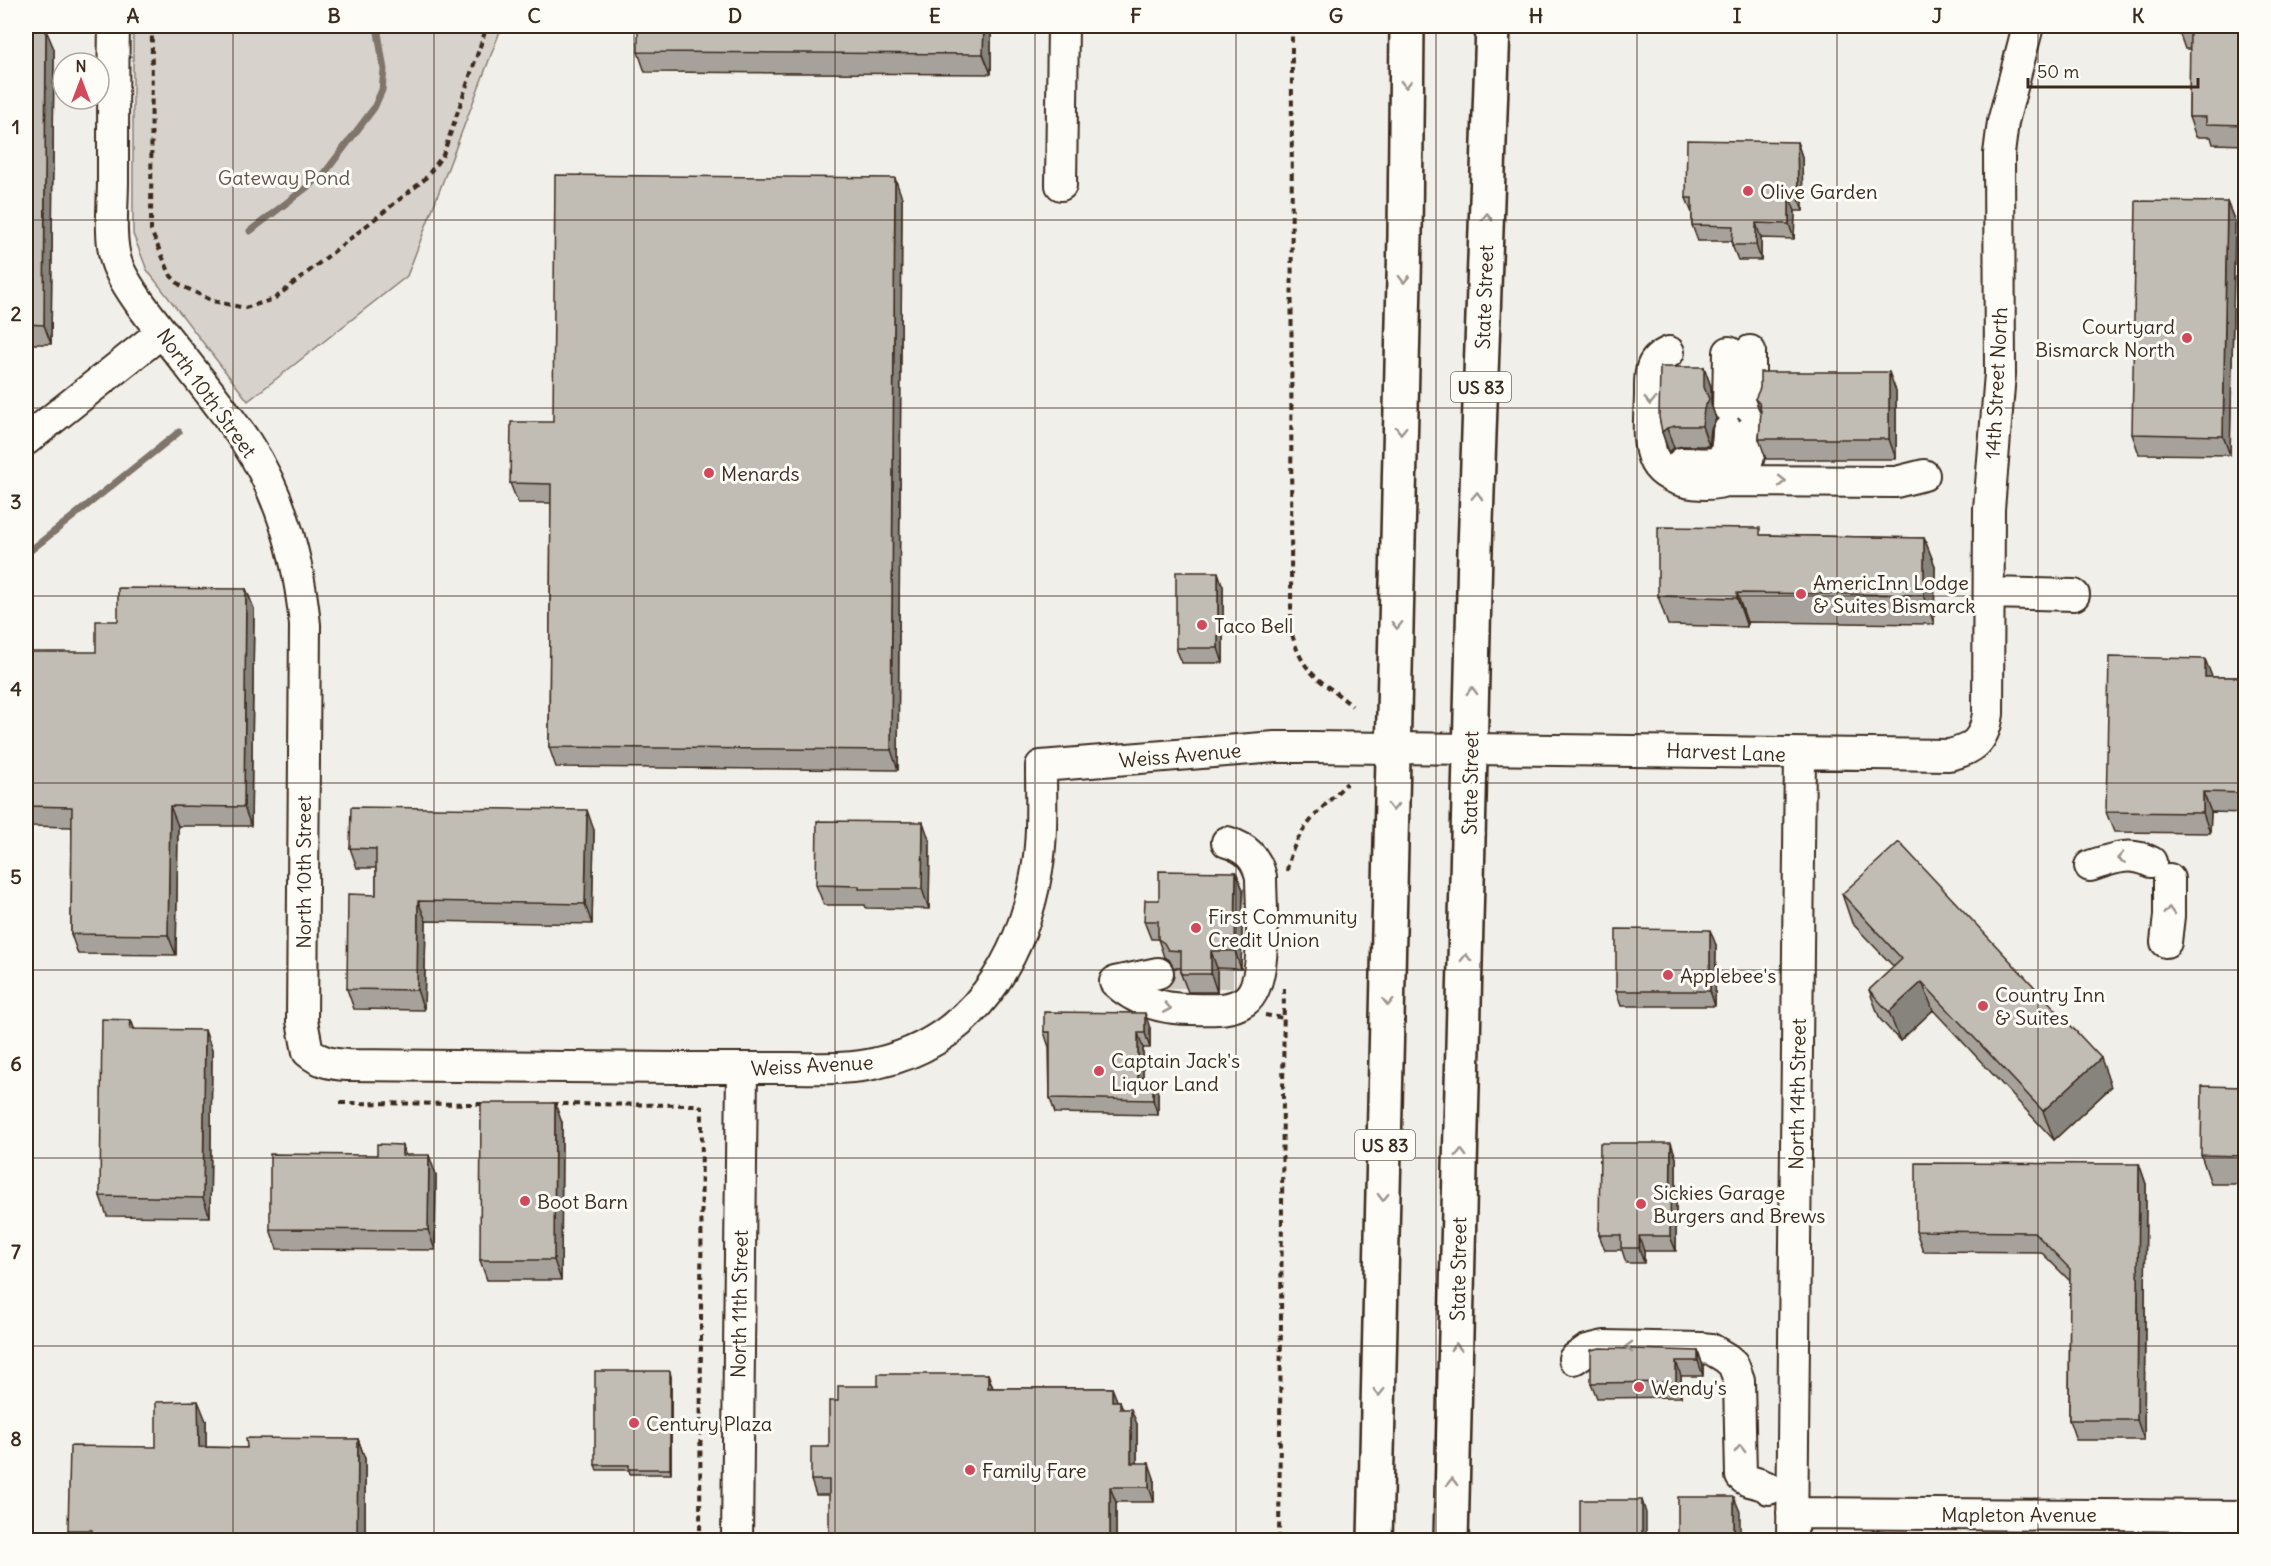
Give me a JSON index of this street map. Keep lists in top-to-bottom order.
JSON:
{
  "streets": {
    "highway": ["State Street", "US 83"],
    "street": [
      "14th Street North",
      "North 10th Street",
      "Harvest Lane",
      "Weiss Avenue",
      "North 14th Street",
      "North 11th Street",
      "Mapleton Avenue"
    ]
  },
  "crossings": [
    ["State Street", "Harvest Lane"],
    ["State Street", "Weiss Avenue"],
    ["14th Street North", "Harvest Lane"],
    ["US 83", "Weiss Avenue"],
    ["North 10th Street", "Weiss Avenue"],
    ["Harvest Lane", "Weiss Avenue"],
    ["Harvest Lane", "North 14th Street"],
    ["Weiss Avenue", "North 11th Street"],
    ["North 14th Street", "Mapleton Avenue"]
  ],
  "parks": ["Gateway Pond"],
  "places": [
    "Olive Garden",
    "Courtyard Bismarck North",
    "Menards",
    "AmericInn Lodge & Suites Bismarck",
    "Taco Bell",
    "First Community Credit Union",
    "Applebee's",
    "Country Inn & Suites",
    "Captain Jack's Liquor Land",
    "Boot Barn",
    "Sickies Garage Burgers and Brews",
    "Wendy's",
    "Century Plaza",
    "Family Fare"
  ],
  "scale_bar": "50 m",
  "north": "top",
  "grid": {
    "columns": [
      "A",
      "B",
      "C",
      "D",
      "E",
      "F",
      "G",
      "H",
      "I",
      "J",
      "K"
    ],
    "rows": [
      "1",
      "2",
      "3",
      "4",
      "5",
      "6",
      "7",
      "8"
    ]
  }
}
